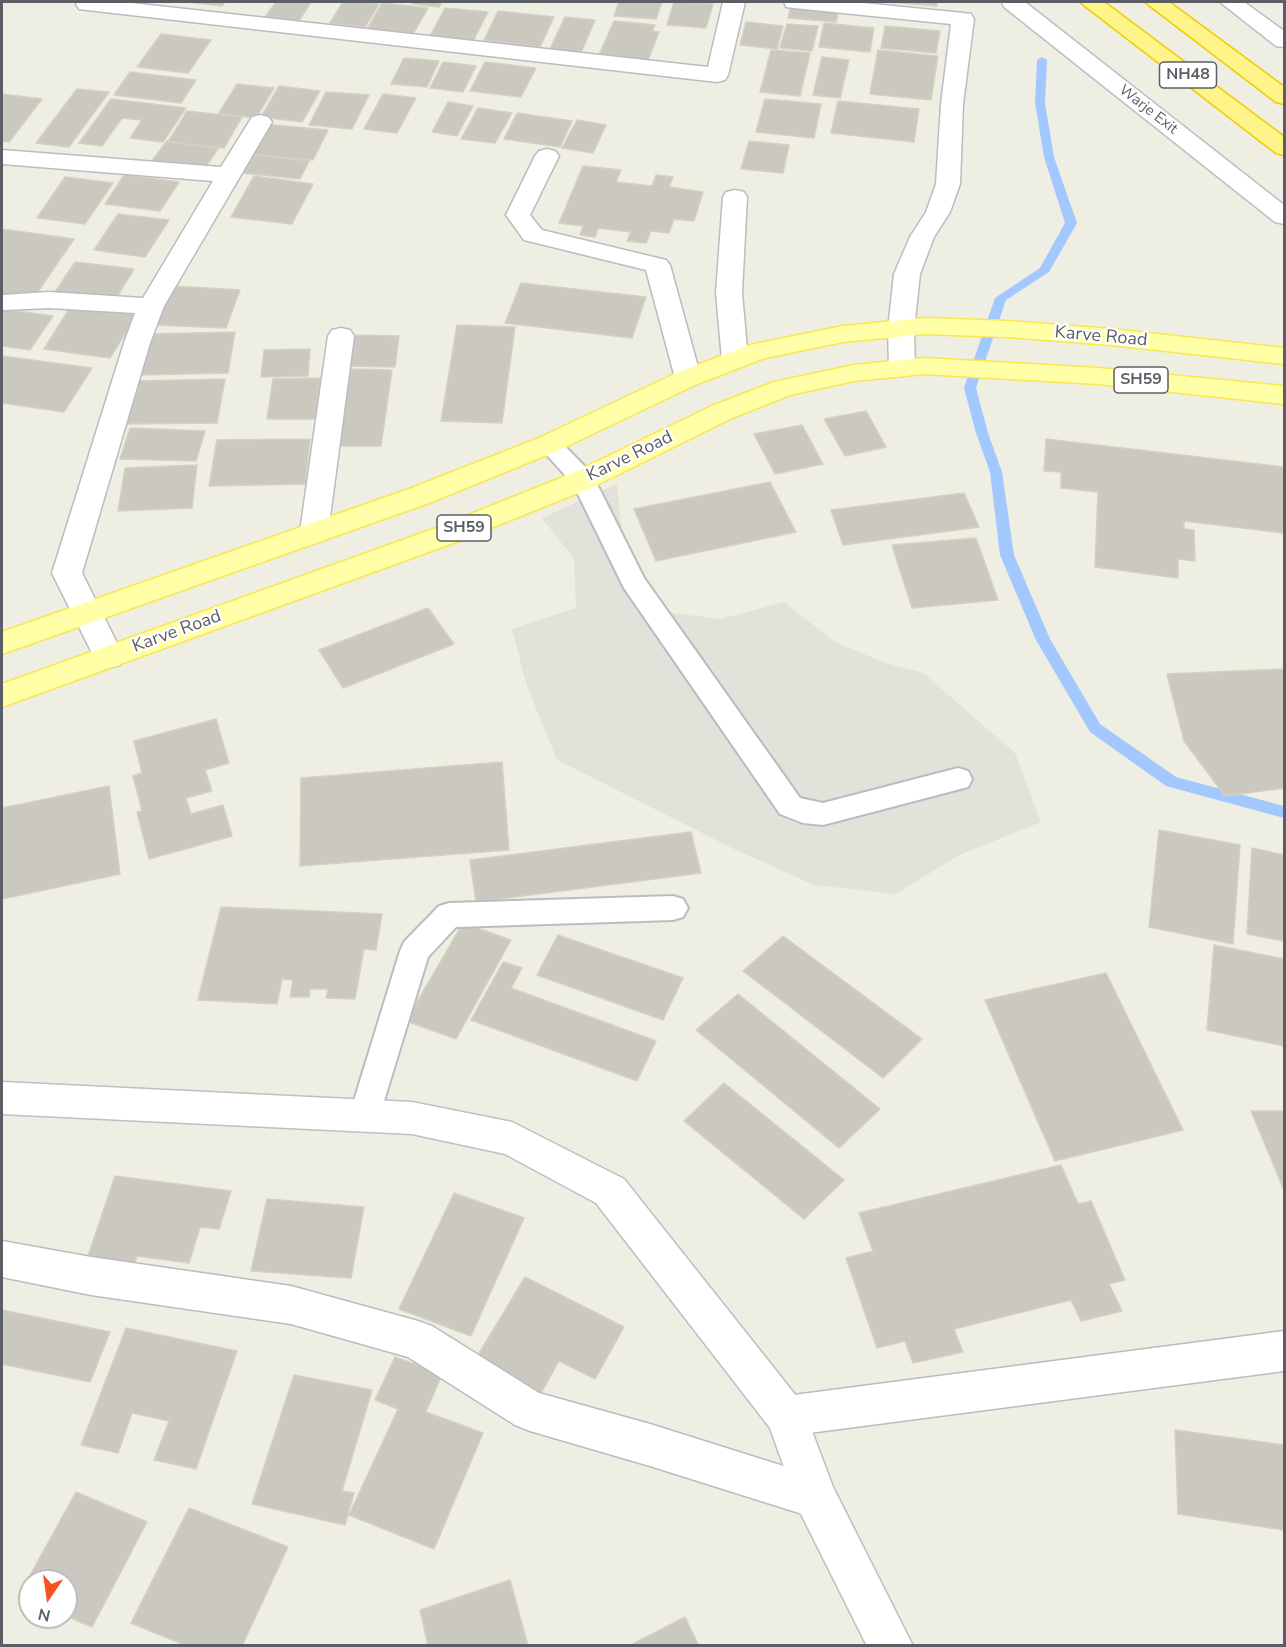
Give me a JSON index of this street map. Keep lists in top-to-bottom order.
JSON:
{
  "streets": {
    "highway": ["NH48"],
    "main road": ["Karve Road", "SH59"],
    "street": ["Warje Exit"]
  },
  "north": "bottom"
}
